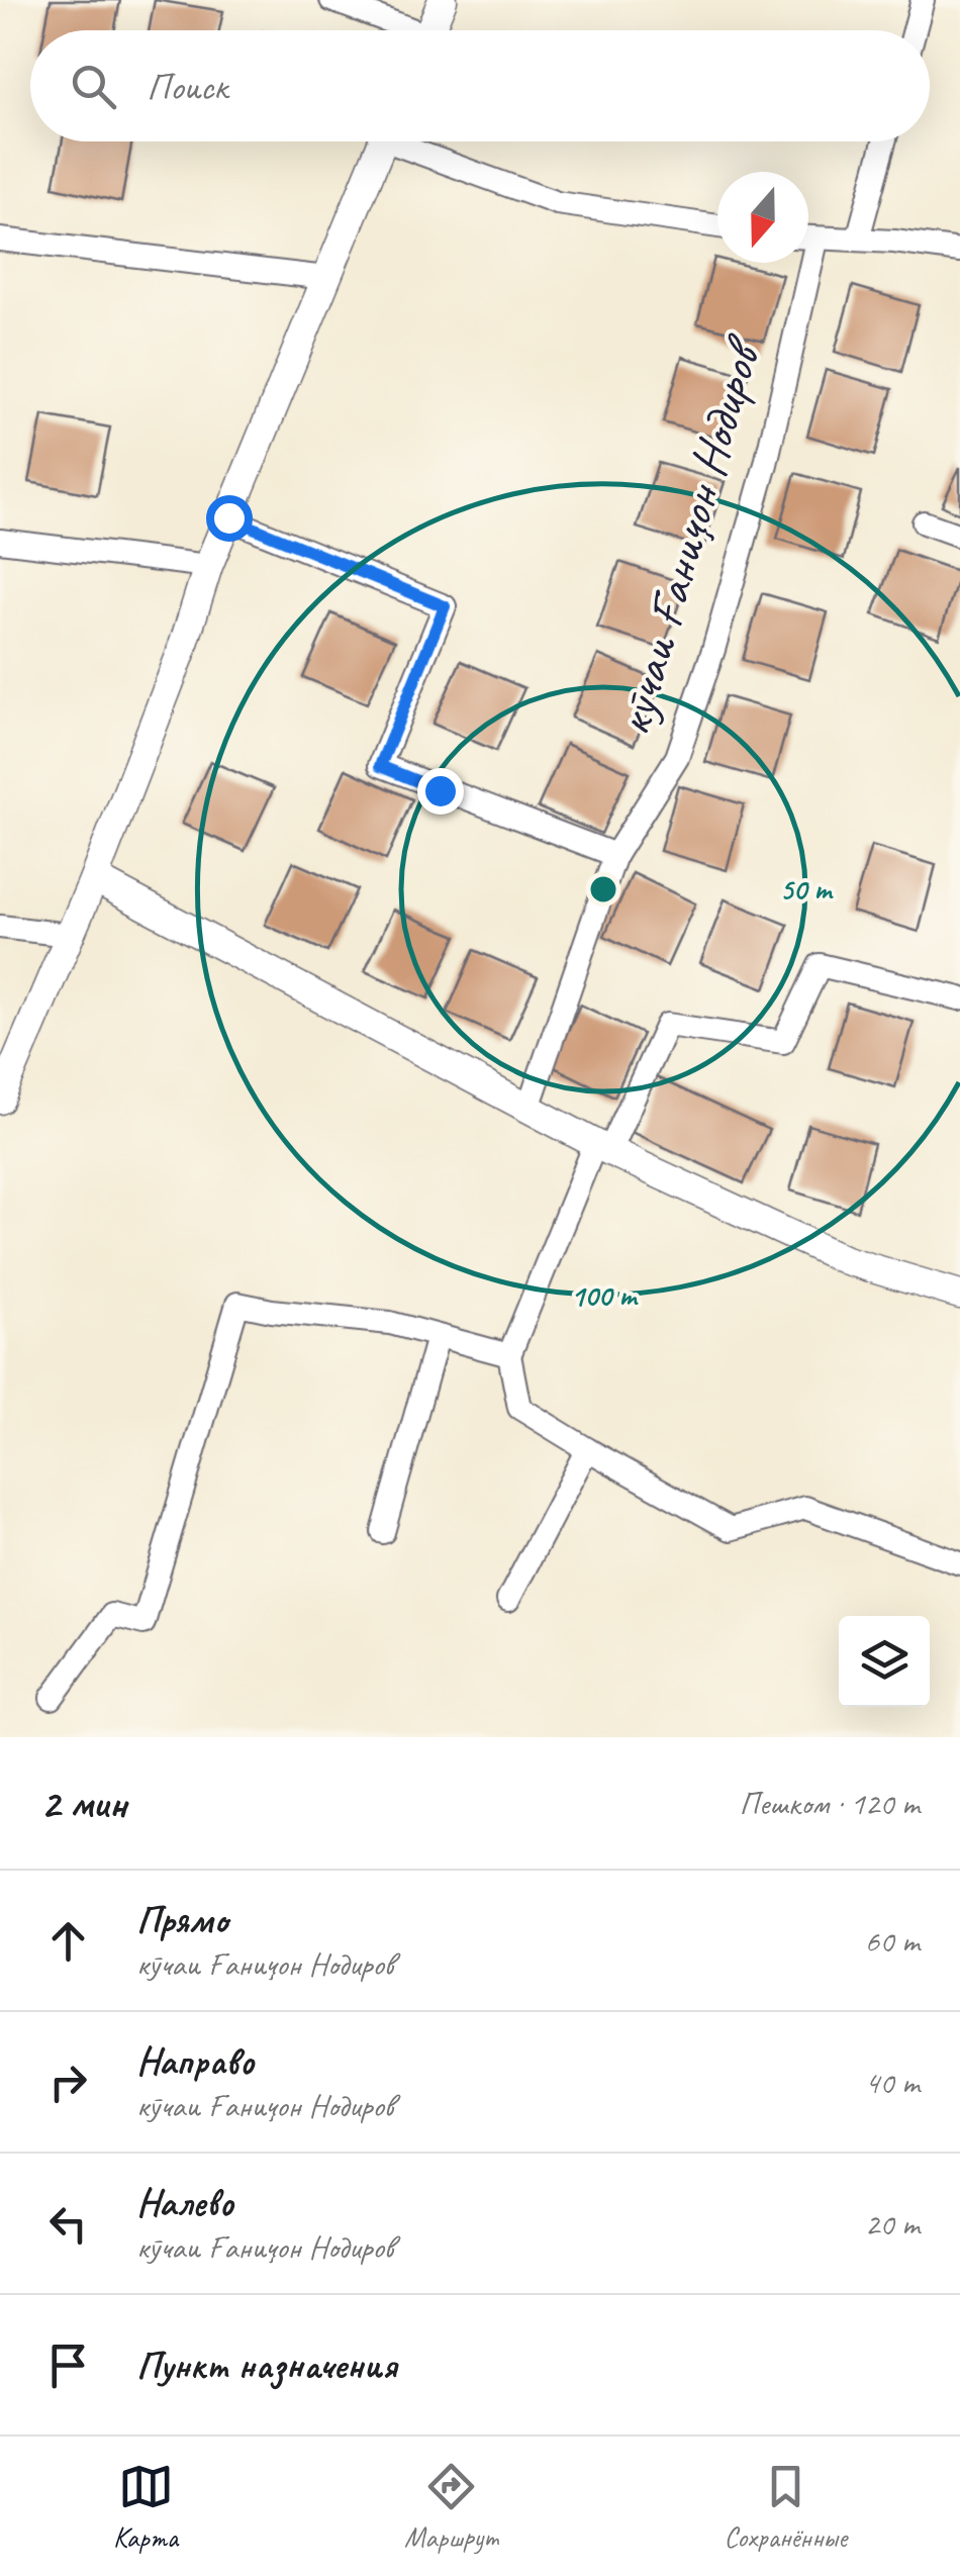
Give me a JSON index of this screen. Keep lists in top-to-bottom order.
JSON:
{
  "streets": {
    "street": ["кӯчаи Ғаниҷон Нодиров"]
  },
  "north": "bottom",
  "page": {
    "search": "Поиск",
    "heading": ["2 мин", "Пешком · 120 m"],
    "list": [
      ["Прямо", "кӯчаи Ғаниҷон Нодиров", "60 m"],
      ["Направо", "кӯчаи Ғаниҷон Нодиров", "40 m"],
      ["Налево", "кӯчаи Ғаниҷон Нодиров", "20 m"],
      "Пункт назначения"
    ],
    "nav": ["Карта", "Маршрут", "Сохранённые"]
  },
  "rings": ["50 m", "100 m"]
}
